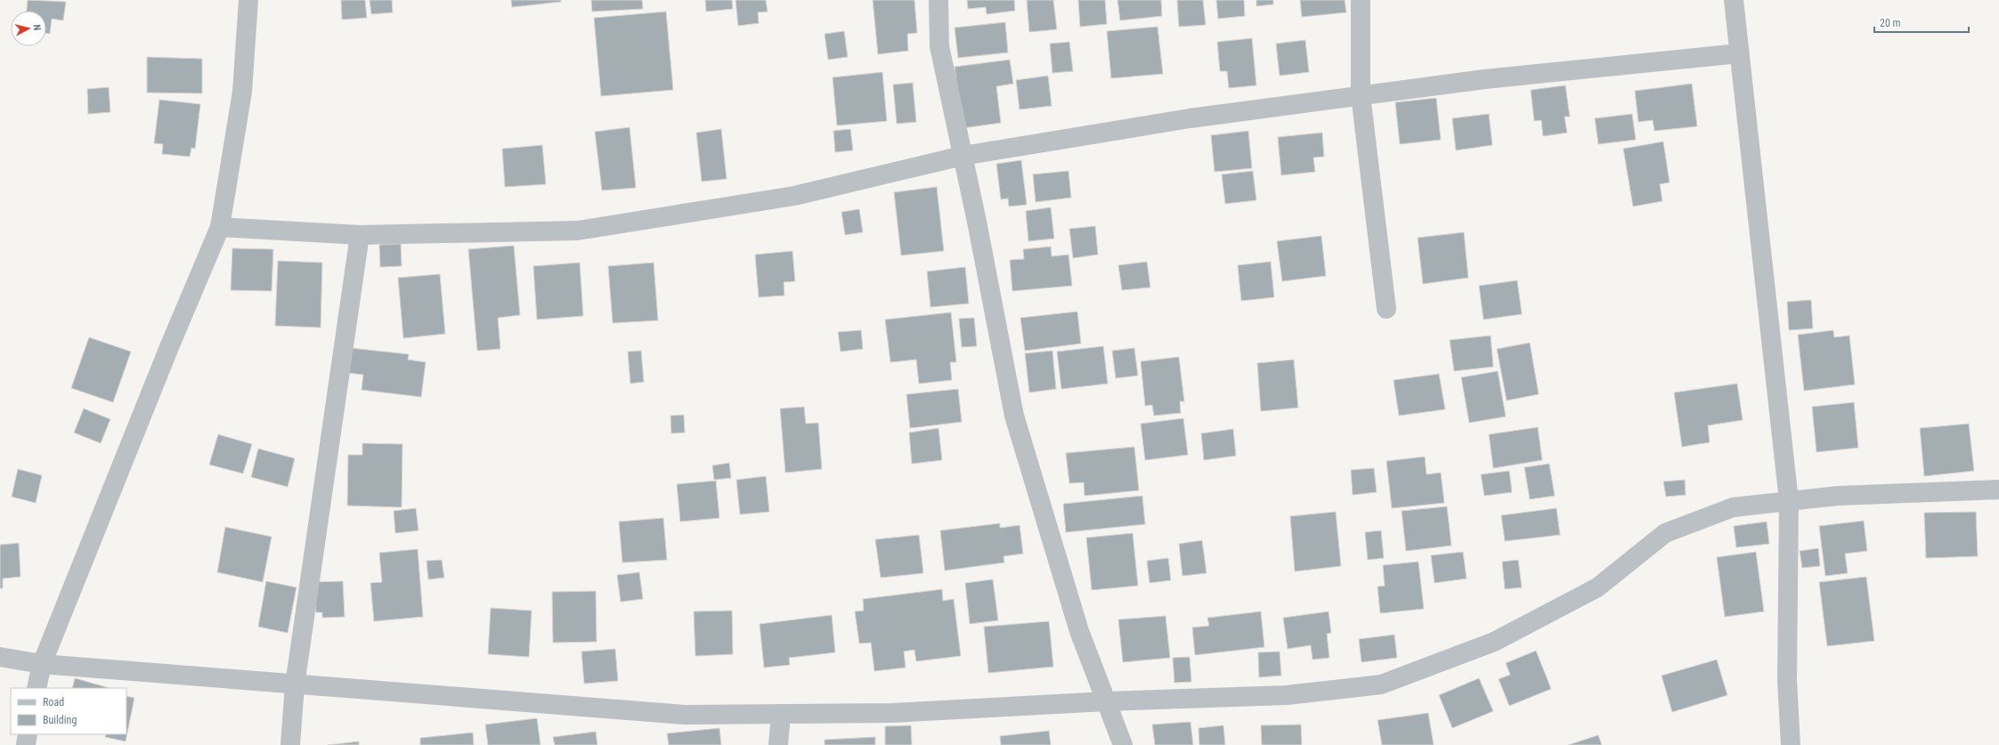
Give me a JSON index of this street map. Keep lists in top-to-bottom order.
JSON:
{
  "legend": ["Road", "Building"],
  "scale_bar": "20 m",
  "north": "right"
}
